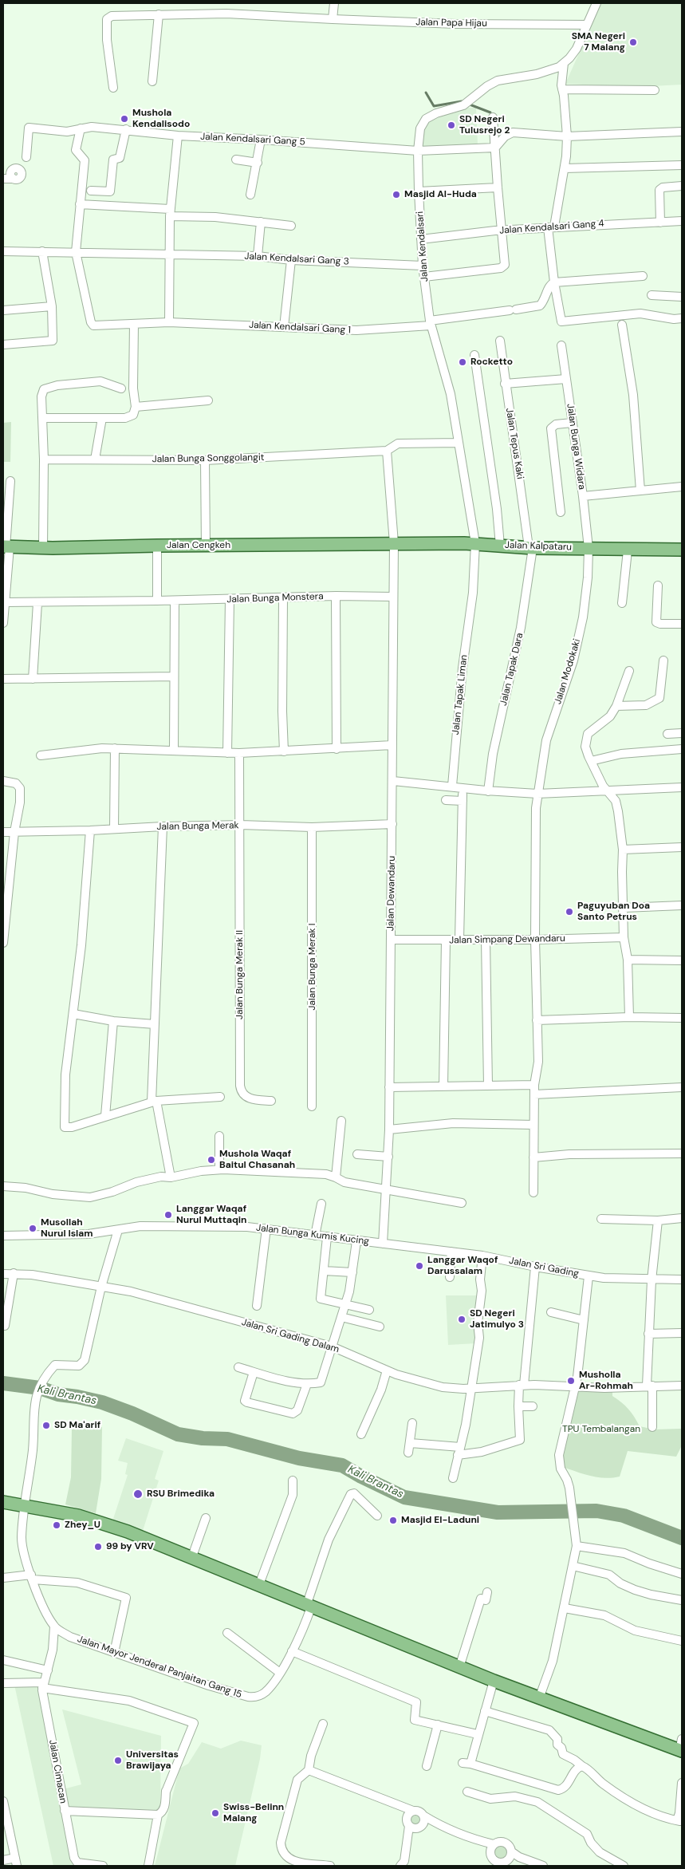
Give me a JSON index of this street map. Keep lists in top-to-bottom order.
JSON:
{
  "streets": {
    "main road": ["Jalan Cengkeh", "Jalan Kalpataru"],
    "street": [
      "Jalan Papa Hijau",
      "Jalan Kendalsari Gang 5",
      "Jalan Kendalsari Gang 4",
      "Jalan Kendalsari",
      "Jalan Kendalsari Gang 3",
      "Jalan Kendalsari Gang 1",
      "Jalan Tepus Kaki",
      "Jalan Bunga Widara",
      "Jalan Bunga Songgolangit",
      "Jalan Bunga Monstera",
      "Jalan Tapak Dara",
      "Jalan Modokaki",
      "Jalan Tapak Liman",
      "Jalan Bunga Merak",
      "Jalan Dewandaru",
      "Jalan Simpang Dewandaru",
      "Jalan Bunga Merak I",
      "Jalan Bunga Merak II",
      "Jalan Bunga Kumis Kucing",
      "Jalan Sri Gading",
      "Jalan Sri Gading Dalam",
      "Jalan Mayor Jenderal Panjaitan Gang 15",
      "Jalan Cimacan"
    ]
  },
  "crossings": [
    ["Jalan Papa Hijau", "Jalan Kendalsari"],
    ["Jalan Kendalsari Gang 5", "Jalan Kendalsari"],
    ["Jalan Kendalsari Gang 5", "Jalan Kendalsari Gang 1"],
    ["Jalan Kendalsari Gang 4", "Jalan Kendalsari"],
    ["Jalan Kendalsari", "Jalan Kendalsari Gang 3"],
    ["Jalan Kendalsari", "Jalan Kendalsari Gang 1"],
    ["Jalan Kendalsari", "Jalan Bunga Songgolangit"],
    ["Jalan Kendalsari", "Jalan Kalpataru"],
    ["Jalan Kendalsari", "Jalan Tapak Liman"],
    ["Jalan Kendalsari Gang 3", "Jalan Kendalsari Gang 1"],
    ["Jalan Tepus Kaki", "Jalan Kalpataru"],
    ["Jalan Tepus Kaki", "Jalan Tapak Dara"],
    ["Jalan Bunga Widara", "Jalan Kalpataru"],
    ["Jalan Bunga Widara", "Jalan Modokaki"],
    ["Jalan Bunga Songgolangit", "Jalan Dewandaru"],
    ["Jalan Cengkeh", "Jalan Kalpataru"],
    ["Jalan Cengkeh", "Jalan Dewandaru"],
    ["Jalan Kalpataru", "Jalan Tapak Dara"],
    ["Jalan Kalpataru", "Jalan Modokaki"],
    ["Jalan Kalpataru", "Jalan Tapak Liman"],
    ["Jalan Kalpataru", "Jalan Dewandaru"],
    ["Jalan Bunga Monstera", "Jalan Dewandaru"],
    ["Jalan Modokaki", "Jalan Simpang Dewandaru"],
    ["Jalan Bunga Merak", "Jalan Dewandaru"],
    ["Jalan Bunga Merak", "Jalan Bunga Merak I"],
    ["Jalan Bunga Merak", "Jalan Bunga Merak II"],
    ["Jalan Dewandaru", "Jalan Simpang Dewandaru"],
    ["Jalan Dewandaru", "Jalan Bunga Kumis Kucing"],
    ["Jalan Dewandaru", "Jalan Sri Gading"],
    ["Jalan Bunga Kumis Kucing", "Jalan Sri Gading"]
  ],
  "water": ["Kali Brantas"],
  "parks": ["TPU Tembalangan"],
  "places": [
    "SMA Negeri 7 Malang",
    "Mushola Kendalisodo",
    "SD Negeri Tulusrejo 2",
    "Masjid Al-Huda",
    "Rocketto",
    "Paguyuban Doa Santo Petrus",
    "Mushola Waqaf Baitul Chasanah",
    "Langgar Waqaf Nurul Muttaqin",
    "Musollah Nurul Islam",
    "Langgar Waqof Darussalam",
    "SD Negeri Jatimulyo 3",
    "Musholla Ar-Rohmah",
    "SD Ma'arif",
    "RSU Brimedika",
    "Masjid El-Laduni",
    "Zhey_U",
    "99 by VRV",
    "Universitas Brawijaya",
    "Swiss-Belinn Malang"
  ]
}
